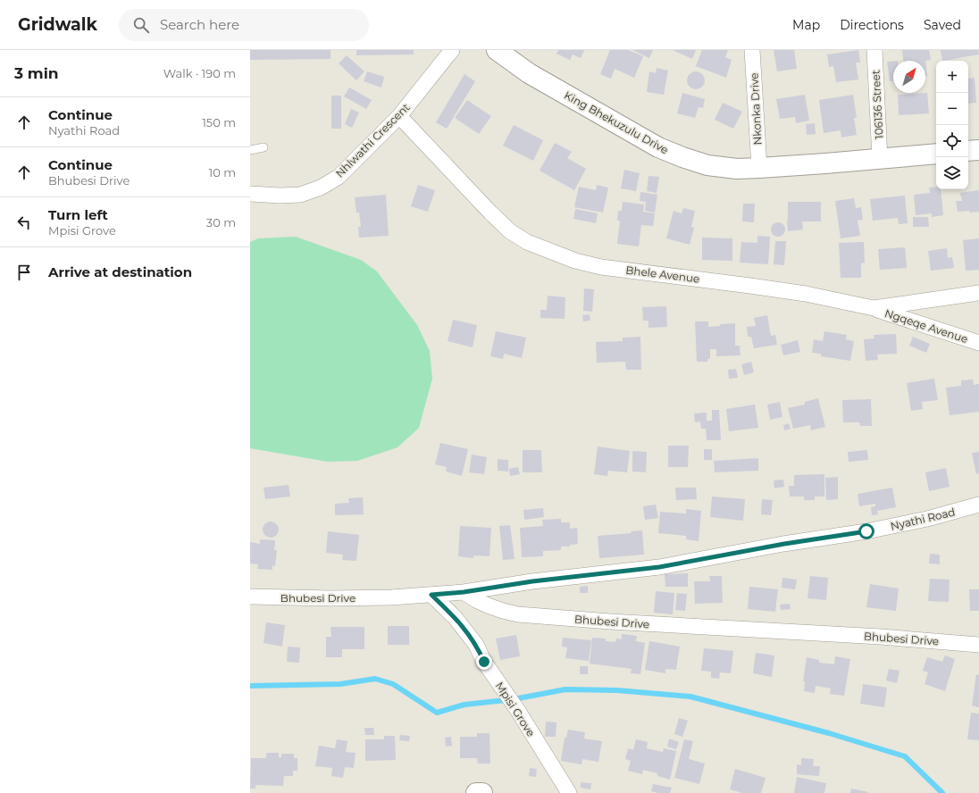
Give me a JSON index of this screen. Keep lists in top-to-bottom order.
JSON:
{
  "streets": {
    "street": [
      "106136 Street",
      "Nkonka Drive",
      "King Bhekuzulu Drive",
      "Nhlwathi Crescent",
      "Bhele Avenue",
      "Ngqeqe Avenue",
      "Nyathi Road",
      "Bhubesi Drive",
      "Mpisi Grove"
    ]
  },
  "crossings": [
    ["106136 Street", "King Bhekuzulu Drive"],
    ["Nkonka Drive", "King Bhekuzulu Drive"],
    ["Nhlwathi Crescent", "Bhele Avenue"],
    ["Bhele Avenue", "Ngqeqe Avenue"],
    ["Nyathi Road", "Bhubesi Drive"],
    ["Bhubesi Drive", "Mpisi Grove"]
  ],
  "north": "top right",
  "page": {
    "header": "Gridwalk",
    "search": "Search here",
    "nav": ["Map", "Directions", "Saved"],
    "heading": ["3 min", "Walk · 190 m"],
    "map_buttons": ["+", "−"],
    "list": [
      ["Continue", "Nyathi Road", "150 m"],
      ["Continue", "Bhubesi Drive", "10 m"],
      ["Turn left", "Mpisi Grove", "30 m"],
      "Arrive at destination"
    ]
  }
}
